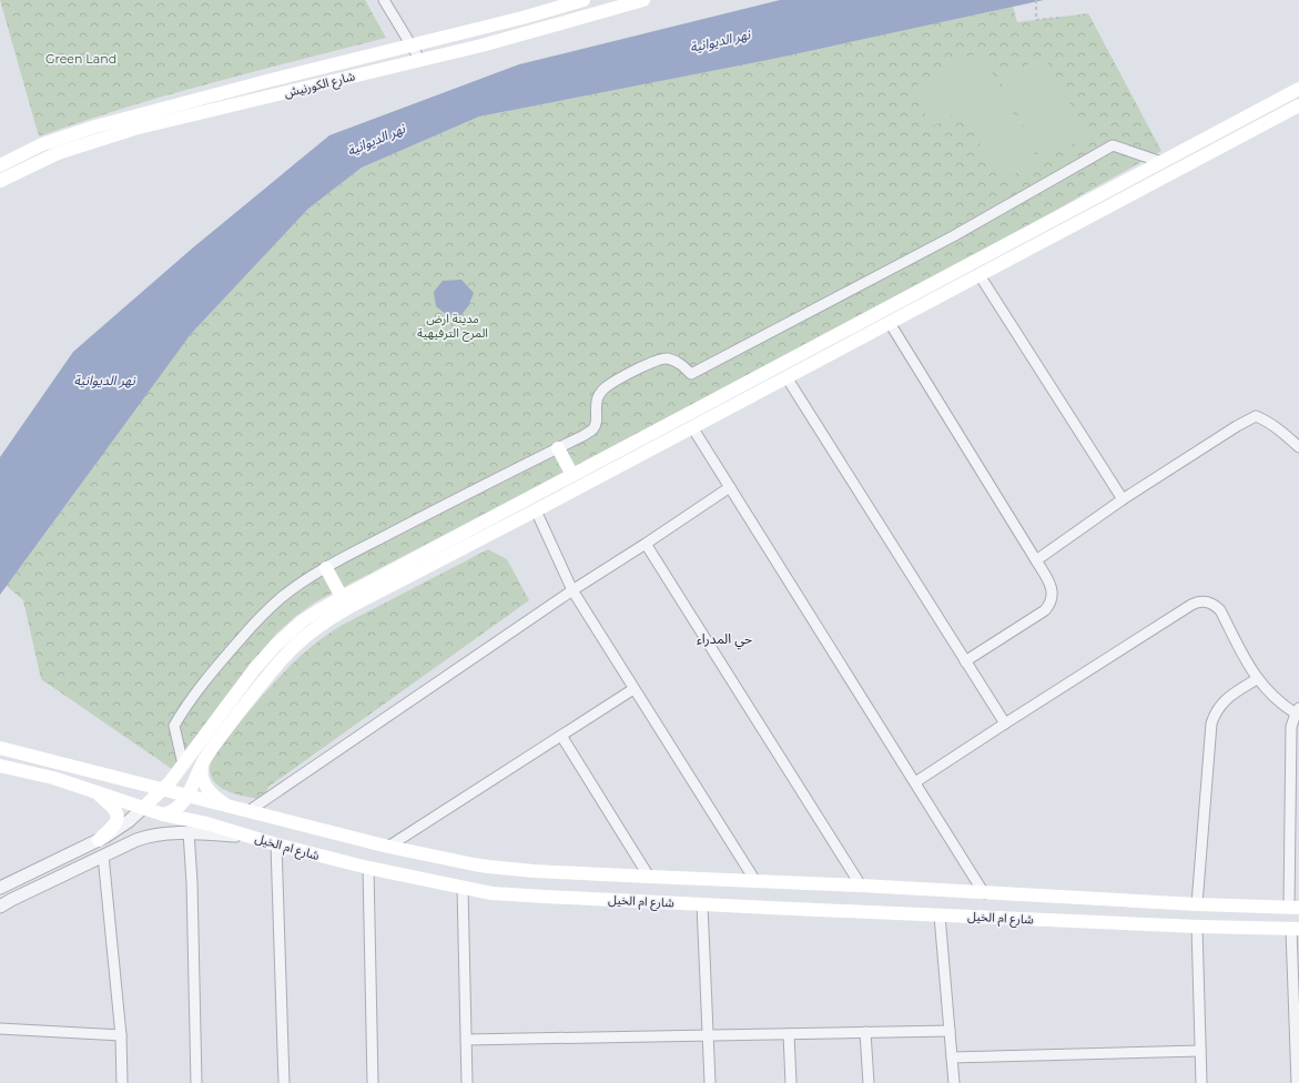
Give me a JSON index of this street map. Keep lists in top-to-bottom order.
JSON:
{
  "streets": {
    "main road": ["شارع الكورنيش", "شارع ام الخيل"]
  },
  "districts": ["حي المدراء"],
  "water": ["نهر الديوانية"],
  "parks": ["Green Land", "مدينة ارض المرح الترفيهية"]
}
